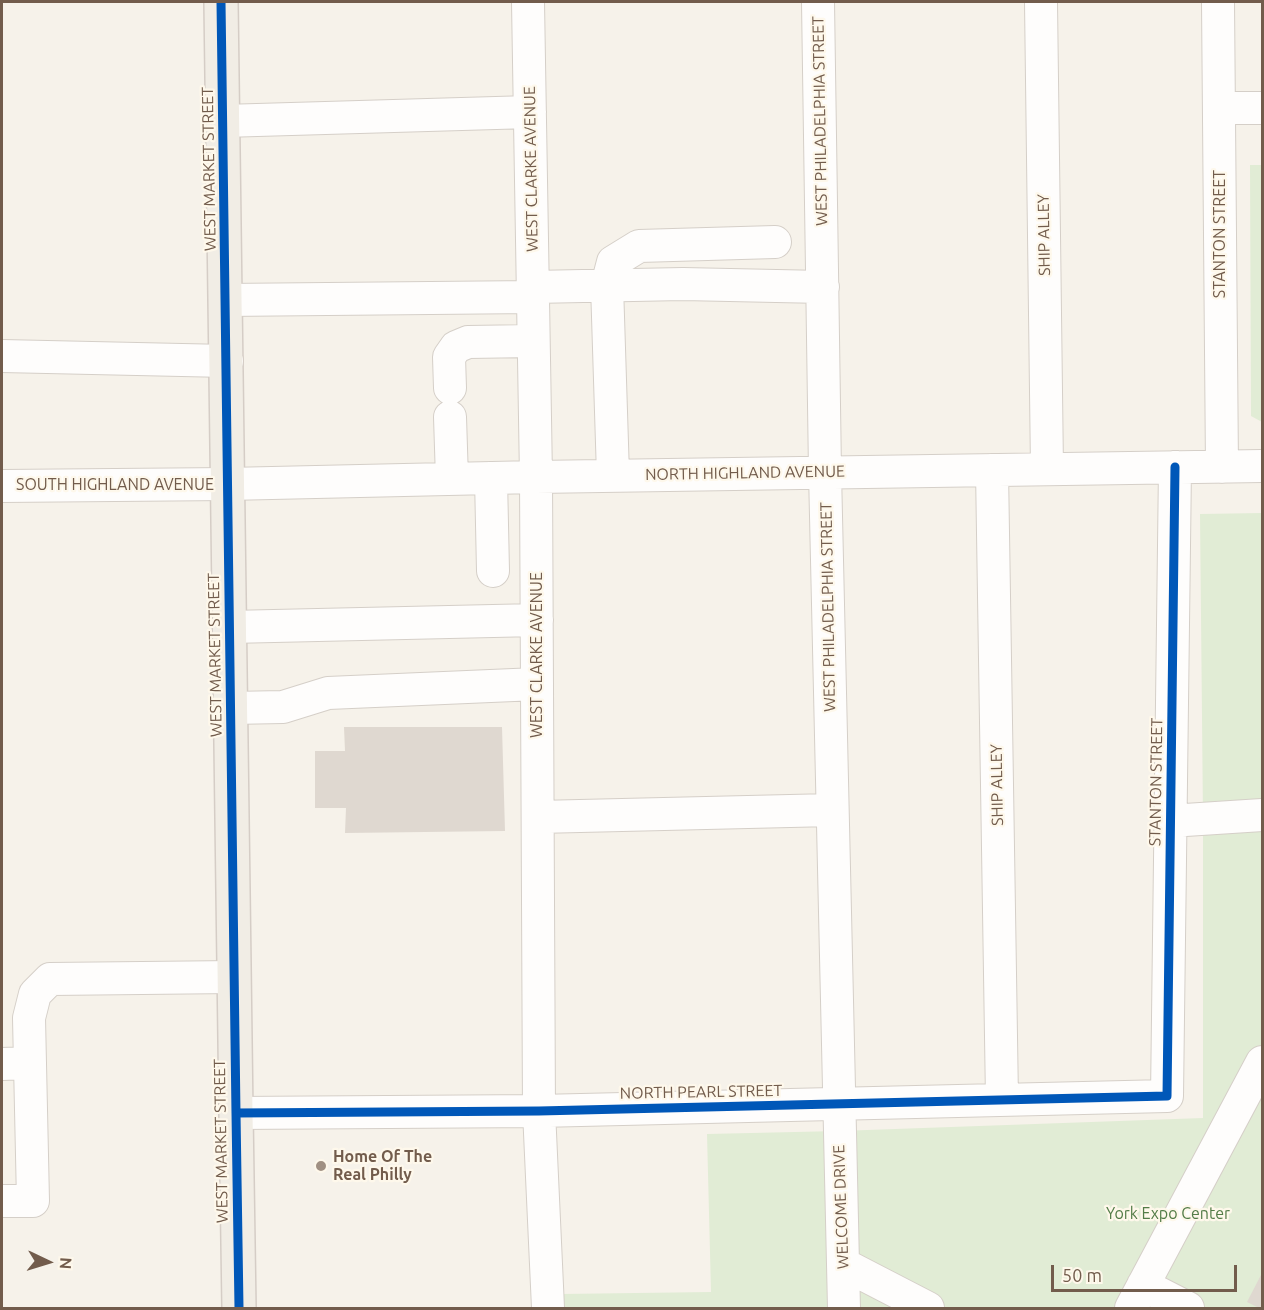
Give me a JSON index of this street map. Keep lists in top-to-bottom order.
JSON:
{
  "streets": {
    "main road": ["WEST MARKET STREET"],
    "street": [
      "WEST PHILADELPHIA STREET",
      "WEST CLARKE AVENUE",
      "STANTON STREET",
      "SHIP ALLEY",
      "NORTH HIGHLAND AVENUE",
      "SOUTH HIGHLAND AVENUE",
      "NORTH PEARL STREET",
      "WELCOME DRIVE"
    ]
  },
  "crossings": [
    ["WEST PHILADELPHIA STREET", "NORTH HIGHLAND AVENUE"],
    ["WEST PHILADELPHIA STREET", "NORTH PEARL STREET"],
    ["WEST PHILADELPHIA STREET", "WELCOME DRIVE"],
    ["WEST MARKET STREET", "NORTH HIGHLAND AVENUE"],
    ["WEST MARKET STREET", "SOUTH HIGHLAND AVENUE"],
    ["WEST MARKET STREET", "NORTH PEARL STREET"],
    ["WEST CLARKE AVENUE", "NORTH HIGHLAND AVENUE"],
    ["WEST CLARKE AVENUE", "NORTH PEARL STREET"],
    ["STANTON STREET", "NORTH HIGHLAND AVENUE"],
    ["STANTON STREET", "NORTH PEARL STREET"],
    ["SHIP ALLEY", "NORTH HIGHLAND AVENUE"],
    ["SHIP ALLEY", "NORTH PEARL STREET"],
    ["NORTH HIGHLAND AVENUE", "SOUTH HIGHLAND AVENUE"],
    ["NORTH PEARL STREET", "WELCOME DRIVE"]
  ],
  "parks": ["York Expo Center"],
  "places": ["Home Of The Real Philly"],
  "scale_bar": "50 m",
  "north": "right"
}
